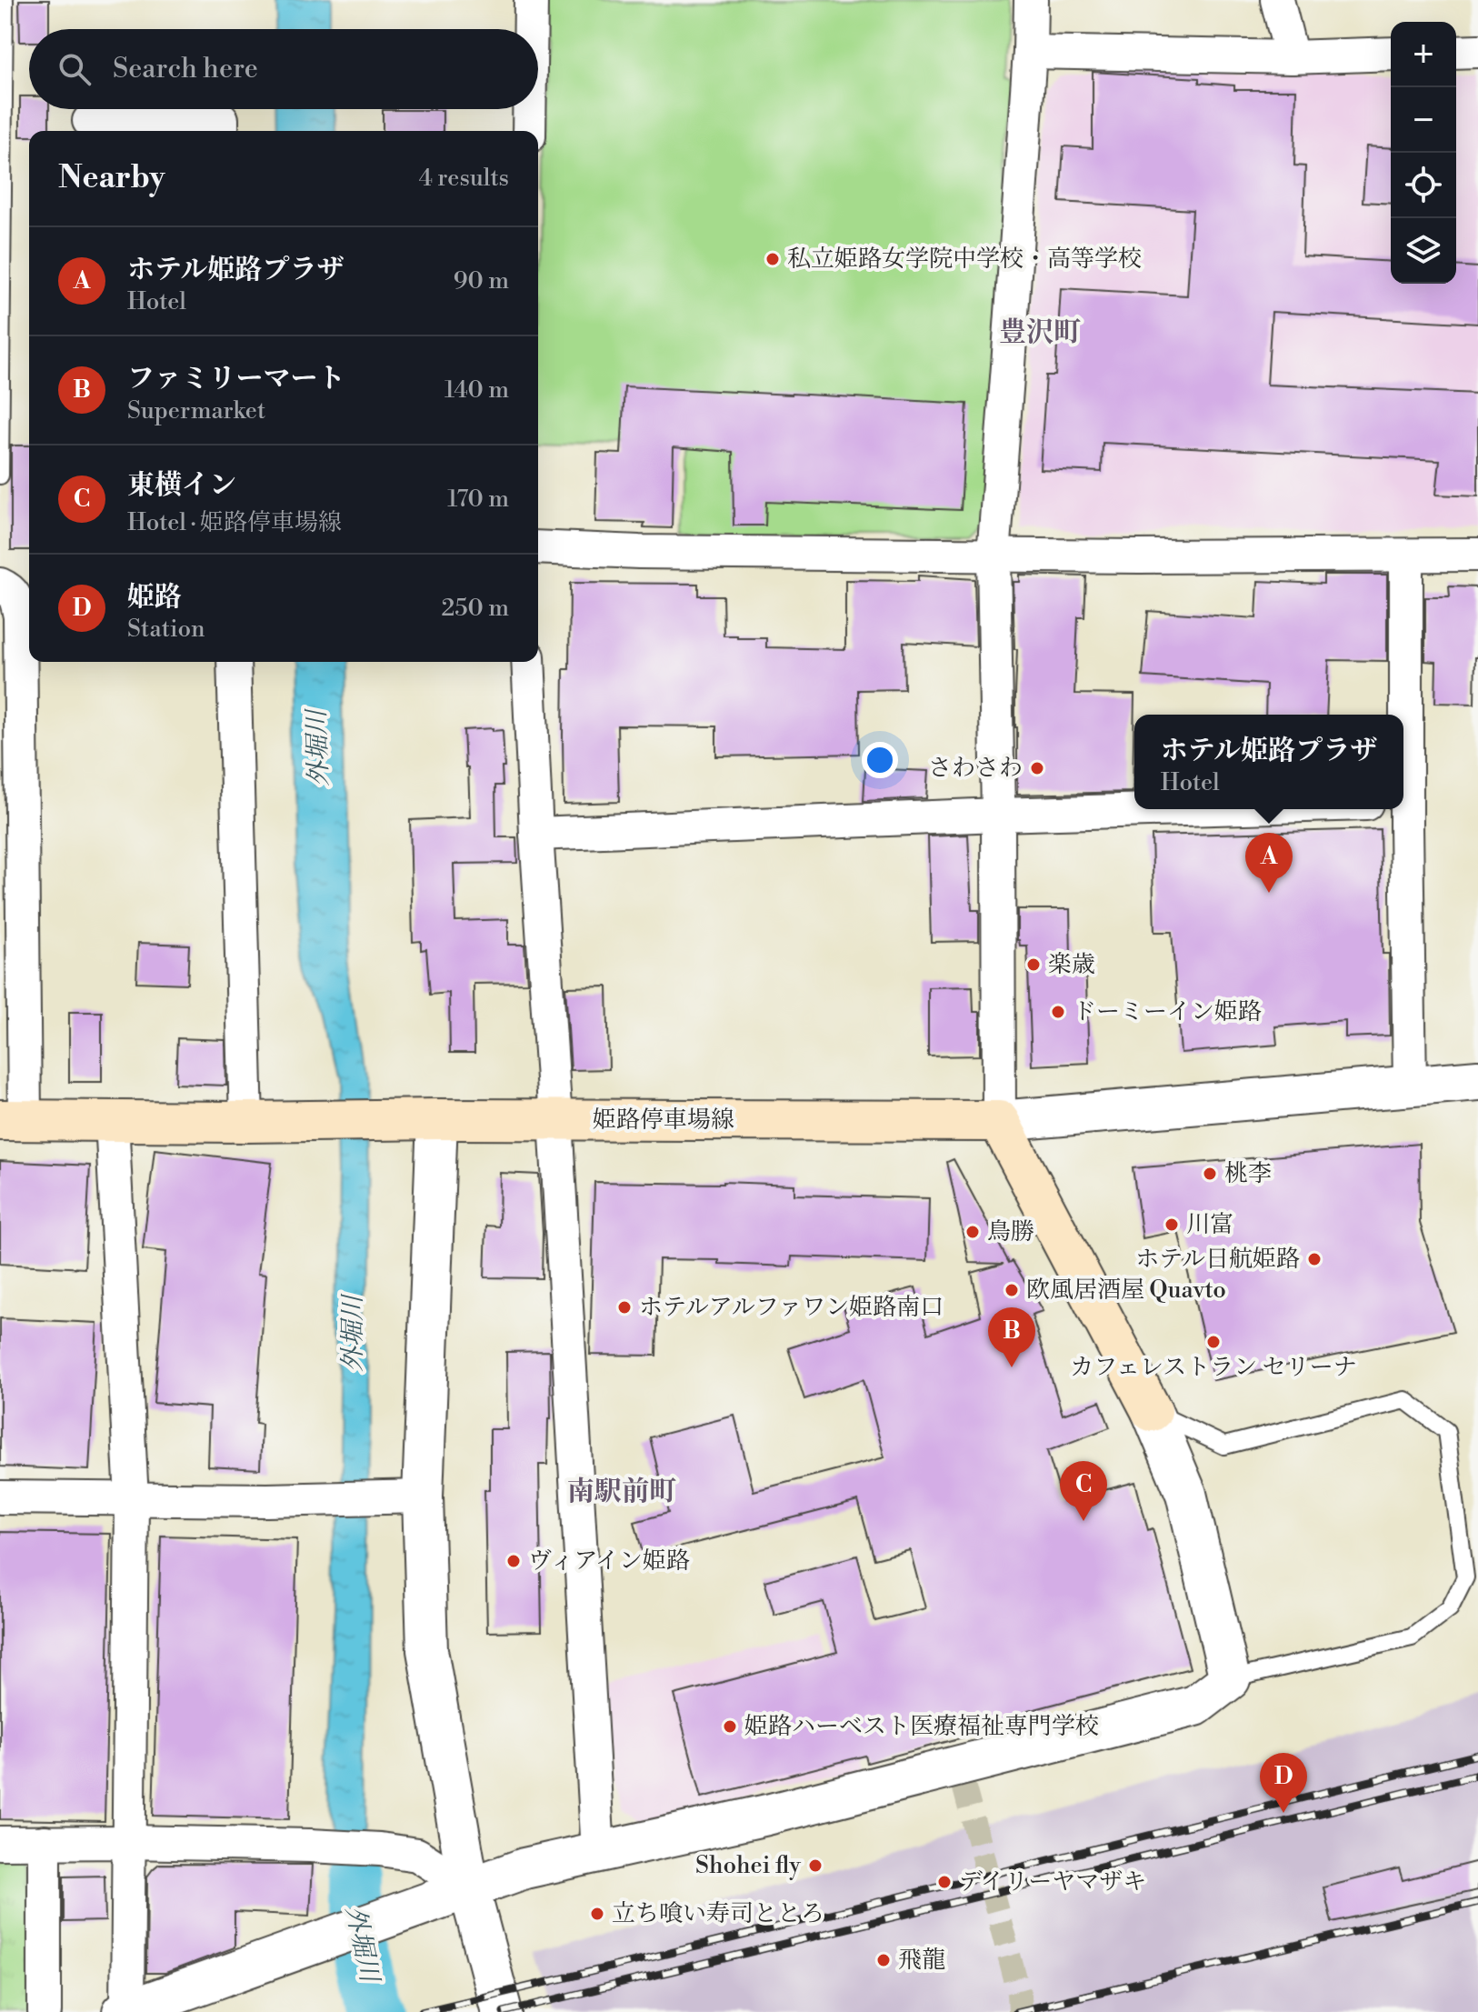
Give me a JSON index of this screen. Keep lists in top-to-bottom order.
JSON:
{
  "streets": {
    "main road": ["姫路停車場線"]
  },
  "districts": ["豊沢町", "南駅前町"],
  "water": ["外堀川"],
  "places": [
    "私立姫路女学院中学校・高等学校",
    "さわさわ",
    "楽歳",
    "ドーミーイン姫路",
    "桃李",
    "川富",
    "鳥勝",
    "ホテル日航姫路",
    "欧風居酒屋 Quavto",
    "ホテルアルファワン姫路南口",
    "カフェレストラン セリーナ",
    "ヴィアイン姫路",
    "姫路ハーベスト医療福祉専門学校",
    "Shohei fly",
    "デイリーヤマザキ",
    "立ち喰い寿司ととろ",
    "飛龍"
  ],
  "page": {
    "map_buttons": ["+", "−"],
    "search": "Search here",
    "heading": ["Nearby", "4 results"],
    "list": [
      {
        "mark": "A",
        "name": "ホテル姫路プラザ",
        "note": "Hotel",
        "value": "90 m"
      },
      {
        "mark": "B",
        "name": "ファミリーマート",
        "note": "Supermarket",
        "value": "140 m"
      },
      {
        "mark": "C",
        "name": "東横イン",
        "note": "Hotel · 姫路停車場線",
        "value": "170 m"
      },
      {
        "mark": "D",
        "name": "姫路",
        "note": "Station",
        "value": "250 m"
      }
    ],
    "popup": ["ホテル姫路プラザ", "Hotel"],
    "pins": [
      "A",
      "B",
      "C",
      "D"
    ]
  }
}
